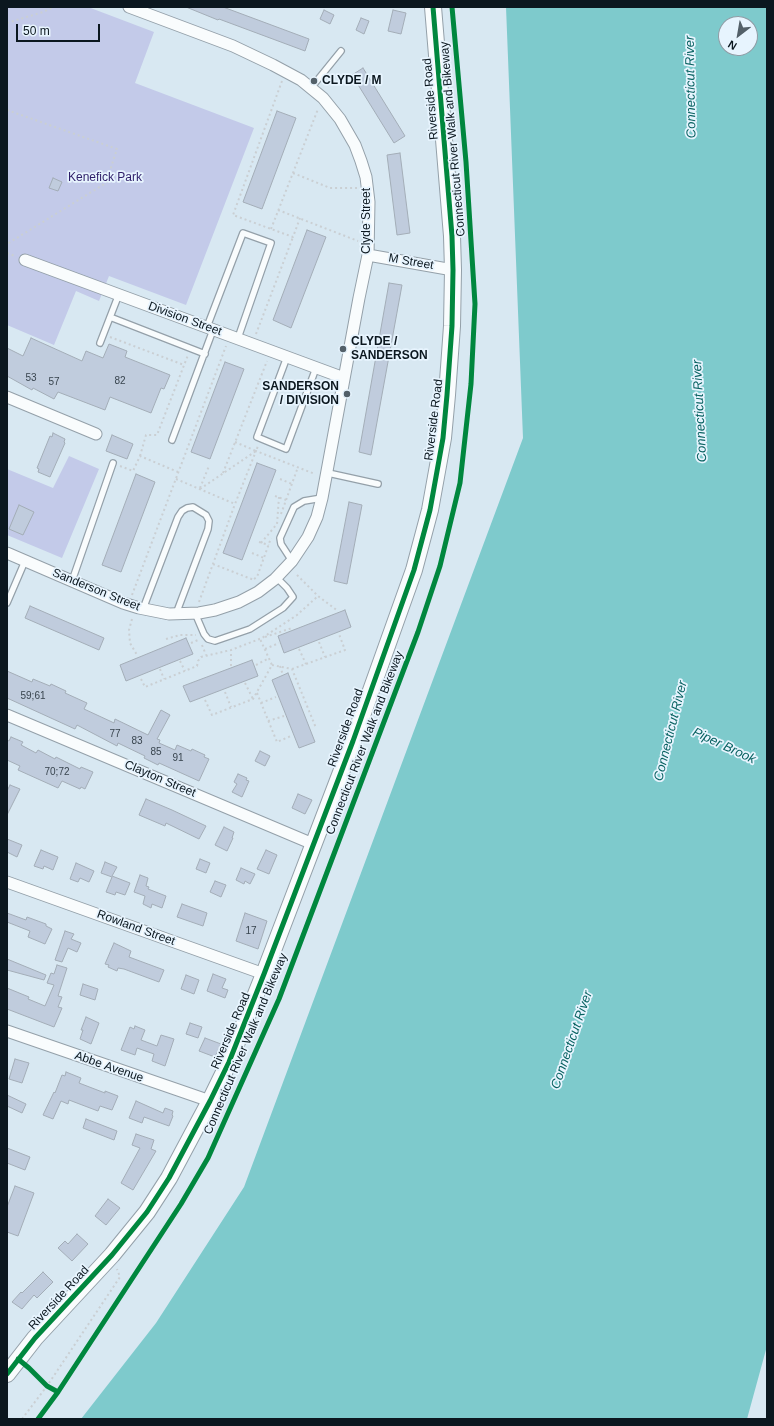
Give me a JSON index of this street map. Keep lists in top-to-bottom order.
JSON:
{
  "streets": {
    "street": [
      "Riverside Road",
      "Clyde Street",
      "M Street",
      "Division Street",
      "Sanderson Street",
      "Clayton Street",
      "Rowland Street",
      "Abbe Avenue"
    ],
    "cycle path": ["Connecticut River Walk and Bikeway"]
  },
  "crossings": [
    ["Riverside Road", "M Street"],
    ["Riverside Road", "Clayton Street"],
    ["Riverside Road", "Rowland Street"],
    ["Riverside Road", "Abbe Avenue"],
    ["Clyde Street", "M Street"],
    ["Clyde Street", "Division Street"],
    ["Clyde Street", "Sanderson Street"],
    ["Division Street", "Sanderson Street"]
  ],
  "water": ["Connecticut River", "Piper Brook"],
  "parks": ["Kenefick Park"],
  "places": ["CLYDE / M", "CLYDE / SANDERSON", "SANDERSON / DIVISION"],
  "house_numbers": [
    "53",
    "82",
    "57",
    "59;61",
    "77",
    "83",
    "85",
    "91",
    "70;72",
    "17"
  ],
  "scale_bar": "50 m",
  "north": "bottom left"
}
